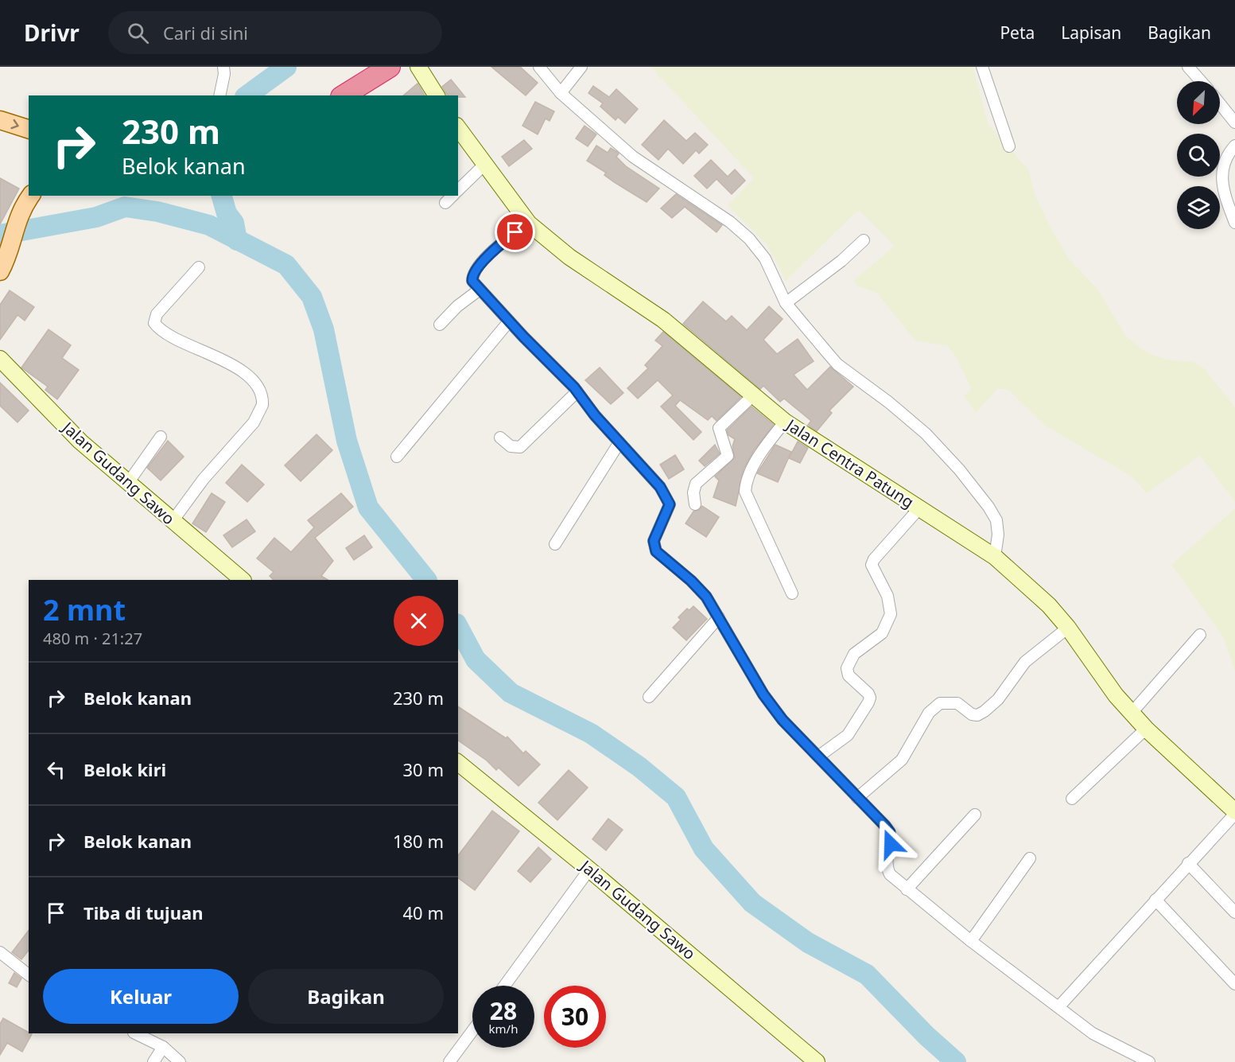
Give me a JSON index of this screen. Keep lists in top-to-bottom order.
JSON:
{
  "streets": {
    "street": ["Jalan Centra Patung", "Jalan Gudang Sawo"]
  },
  "north": "bottom left",
  "page": {
    "header": "Drivr",
    "search": "Cari di sini",
    "nav": ["Peta", "Lapisan", "Bagikan"],
    "turn": ["230 m", "Belok kanan"],
    "heading": ["2 mnt", "480 m · 21:27"],
    "list": [
      {
        "name": "Belok kanan",
        "value": "230 m"
      },
      {
        "name": "Belok kiri",
        "value": "30 m"
      },
      {
        "name": "Belok kanan",
        "value": "180 m"
      },
      {
        "name": "Tiba di tujuan",
        "value": "40 m"
      }
    ],
    "buttons": ["Keluar", "Bagikan"],
    "speed": "28 km/h",
    "limit": "30"
  }
}
